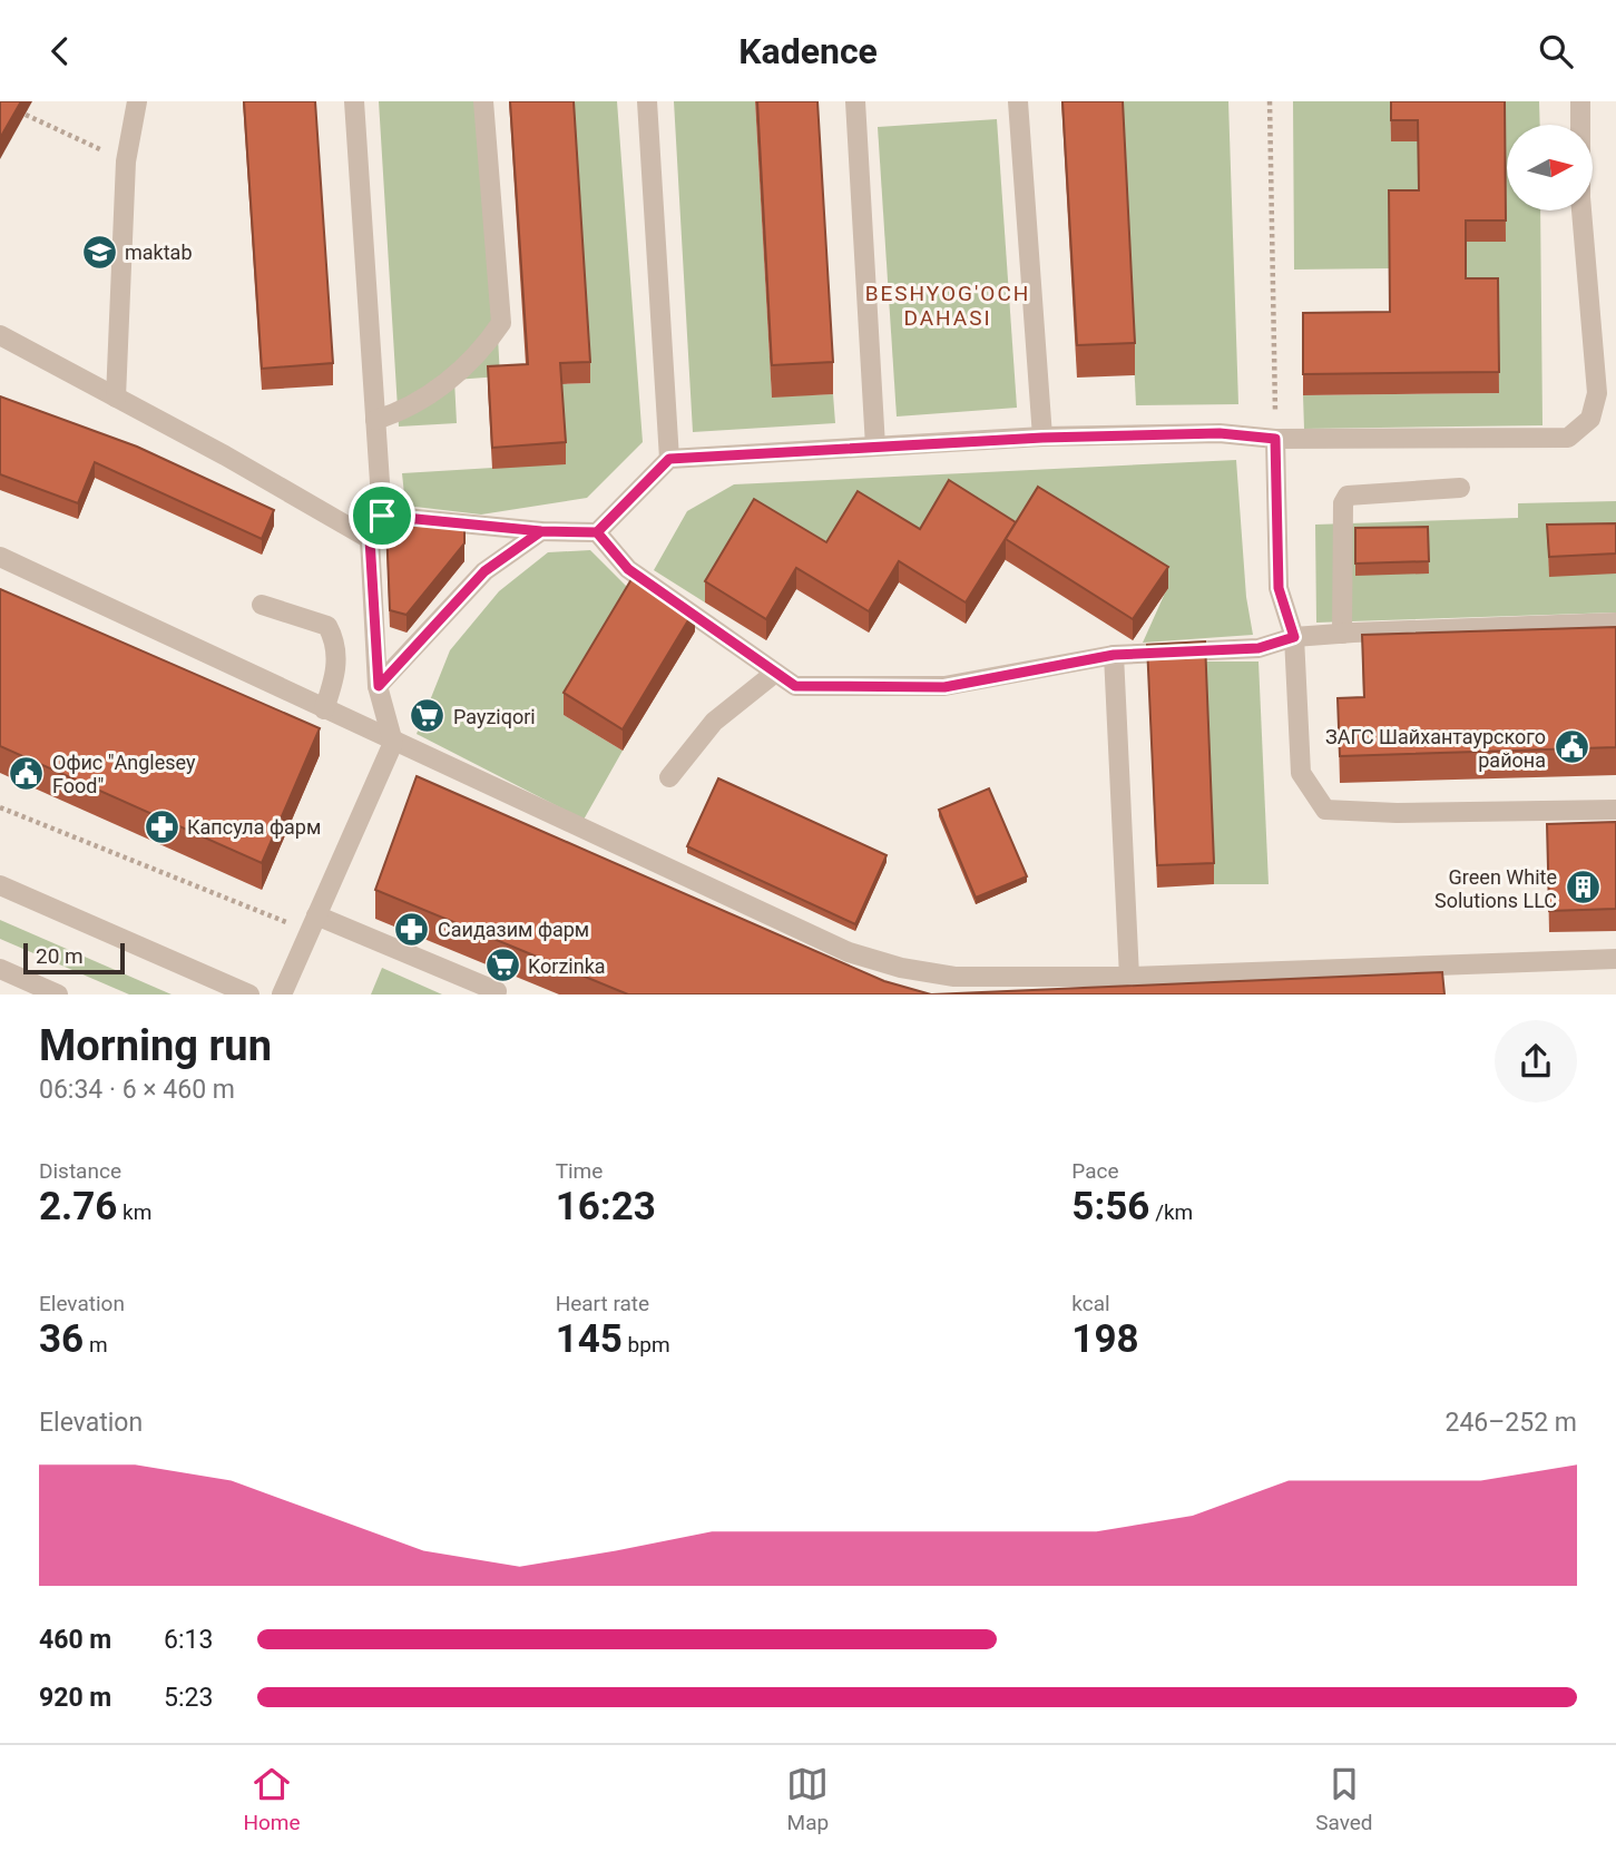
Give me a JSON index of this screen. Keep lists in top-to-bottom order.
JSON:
{
  "districts": ["BESHYOG'OCH DAHASI"],
  "places": {
    "school or university": ["maktab"],
    "supermarket": ["Payziqori", "Korzinka"],
    "public building": ["ЗАГС Шайхантаурского района", "Офис \"Anglesey Food\""],
    "pharmacy": ["Капсула фарм", "Саидазим фарм"],
    "building": ["Green White Solutions LLC"]
  },
  "scale_bar": "20 m",
  "north": "right",
  "page": {
    "header": "Kadence",
    "scale": "20 m",
    "heading": ["Morning run", "06:34 · 6 × 460 m"],
    "stats": [
      ["Distance", "2.76 km"],
      ["Time", "16:23"],
      ["Pace", "5:56 /km"],
      ["Elevation", "36 m"],
      ["Heart rate", "145 bpm"],
      ["kcal", "198"]
    ],
    "chart": ["Elevation", "246–252 m"],
    "list": [
      {
        "name": "460 m",
        "note": "6:13"
      },
      {
        "name": "920 m",
        "note": "5:23"
      }
    ],
    "tabs": ["Home", "Map", "Saved"]
  }
}
